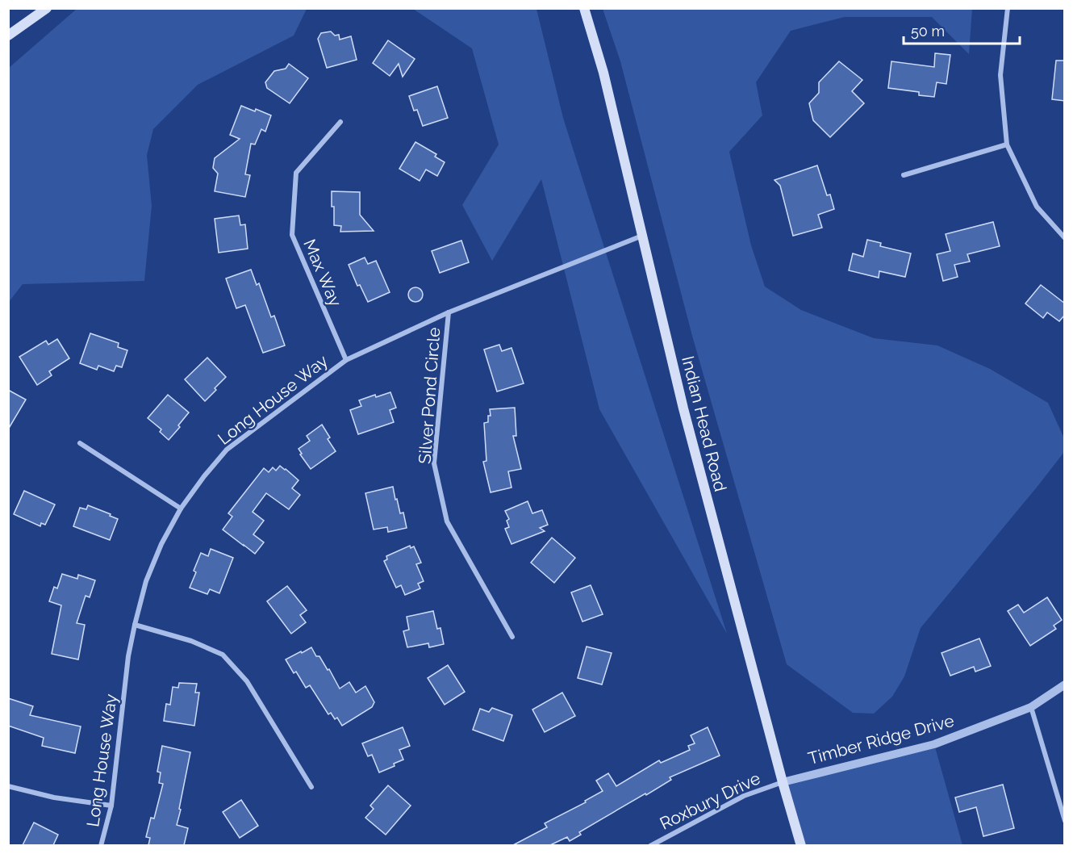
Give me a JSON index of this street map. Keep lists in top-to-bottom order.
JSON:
{
  "streets": {
    "main road": ["Indian Head Road"],
    "street": [
      "Max Way",
      "Silver Pond Circle",
      "Long House Way",
      "Timber Ridge Drive",
      "Roxbury Drive"
    ]
  },
  "crossings": [
    ["Max Way", "Long House Way"],
    ["Silver Pond Circle", "Long House Way"],
    ["Long House Way", "Indian Head Road"],
    ["Indian Head Road", "Timber Ridge Drive"],
    ["Indian Head Road", "Roxbury Drive"],
    ["Timber Ridge Drive", "Roxbury Drive"]
  ],
  "scale_bar": "50 m"
}
